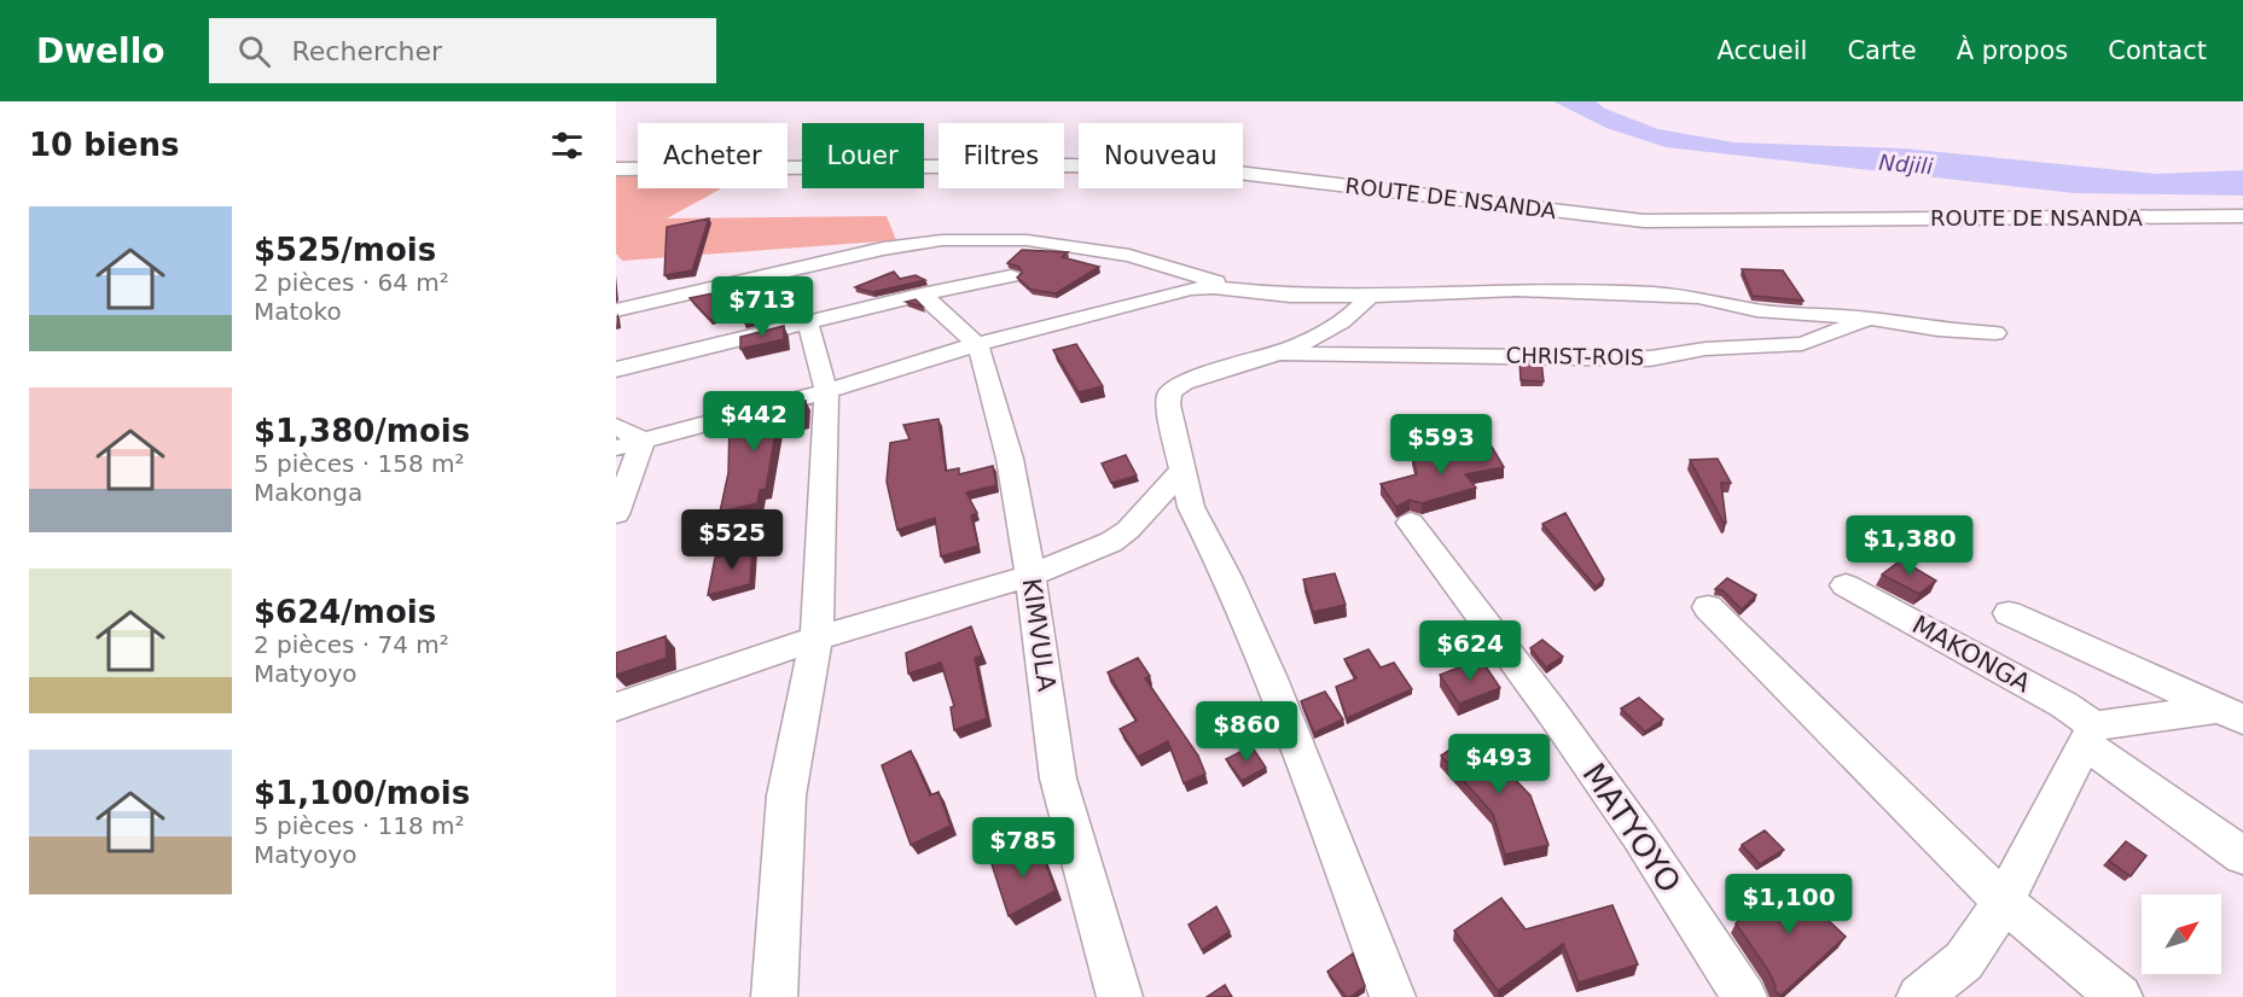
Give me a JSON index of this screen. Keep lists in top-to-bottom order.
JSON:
{
  "streets": {
    "street": [
      "ROUTE DE NSANDA",
      "CHRIST-ROIS",
      "KIMVULA",
      "MAKONGA",
      "MATYOYO"
    ]
  },
  "water": ["Ndjili"],
  "north": "top right",
  "page": {
    "header": "Dwello",
    "search": "Rechercher",
    "nav": [
      "Accueil",
      "Carte",
      "À propos",
      "Contact"
    ],
    "heading": "10 biens",
    "chip": [
      "Acheter",
      "Louer",
      "Filtres",
      "Nouveau"
    ],
    "list": [
      {
        "name": "$525/mois",
        "note": "2 pièces · 64 m² · Matoko"
      },
      {
        "name": "$1,380/mois",
        "note": "5 pièces · 158 m² · Makonga"
      },
      {
        "name": "$624/mois",
        "note": "2 pièces · 74 m² · Matyoyo"
      },
      {
        "name": "$1,100/mois",
        "note": "5 pièces · 118 m² · Matyoyo"
      }
    ],
    "price": [
      "$713",
      "$442",
      "$593",
      "$525",
      "$1,380",
      "$624",
      "$860",
      "$493",
      "$785",
      "$1,100"
    ]
  }
}
